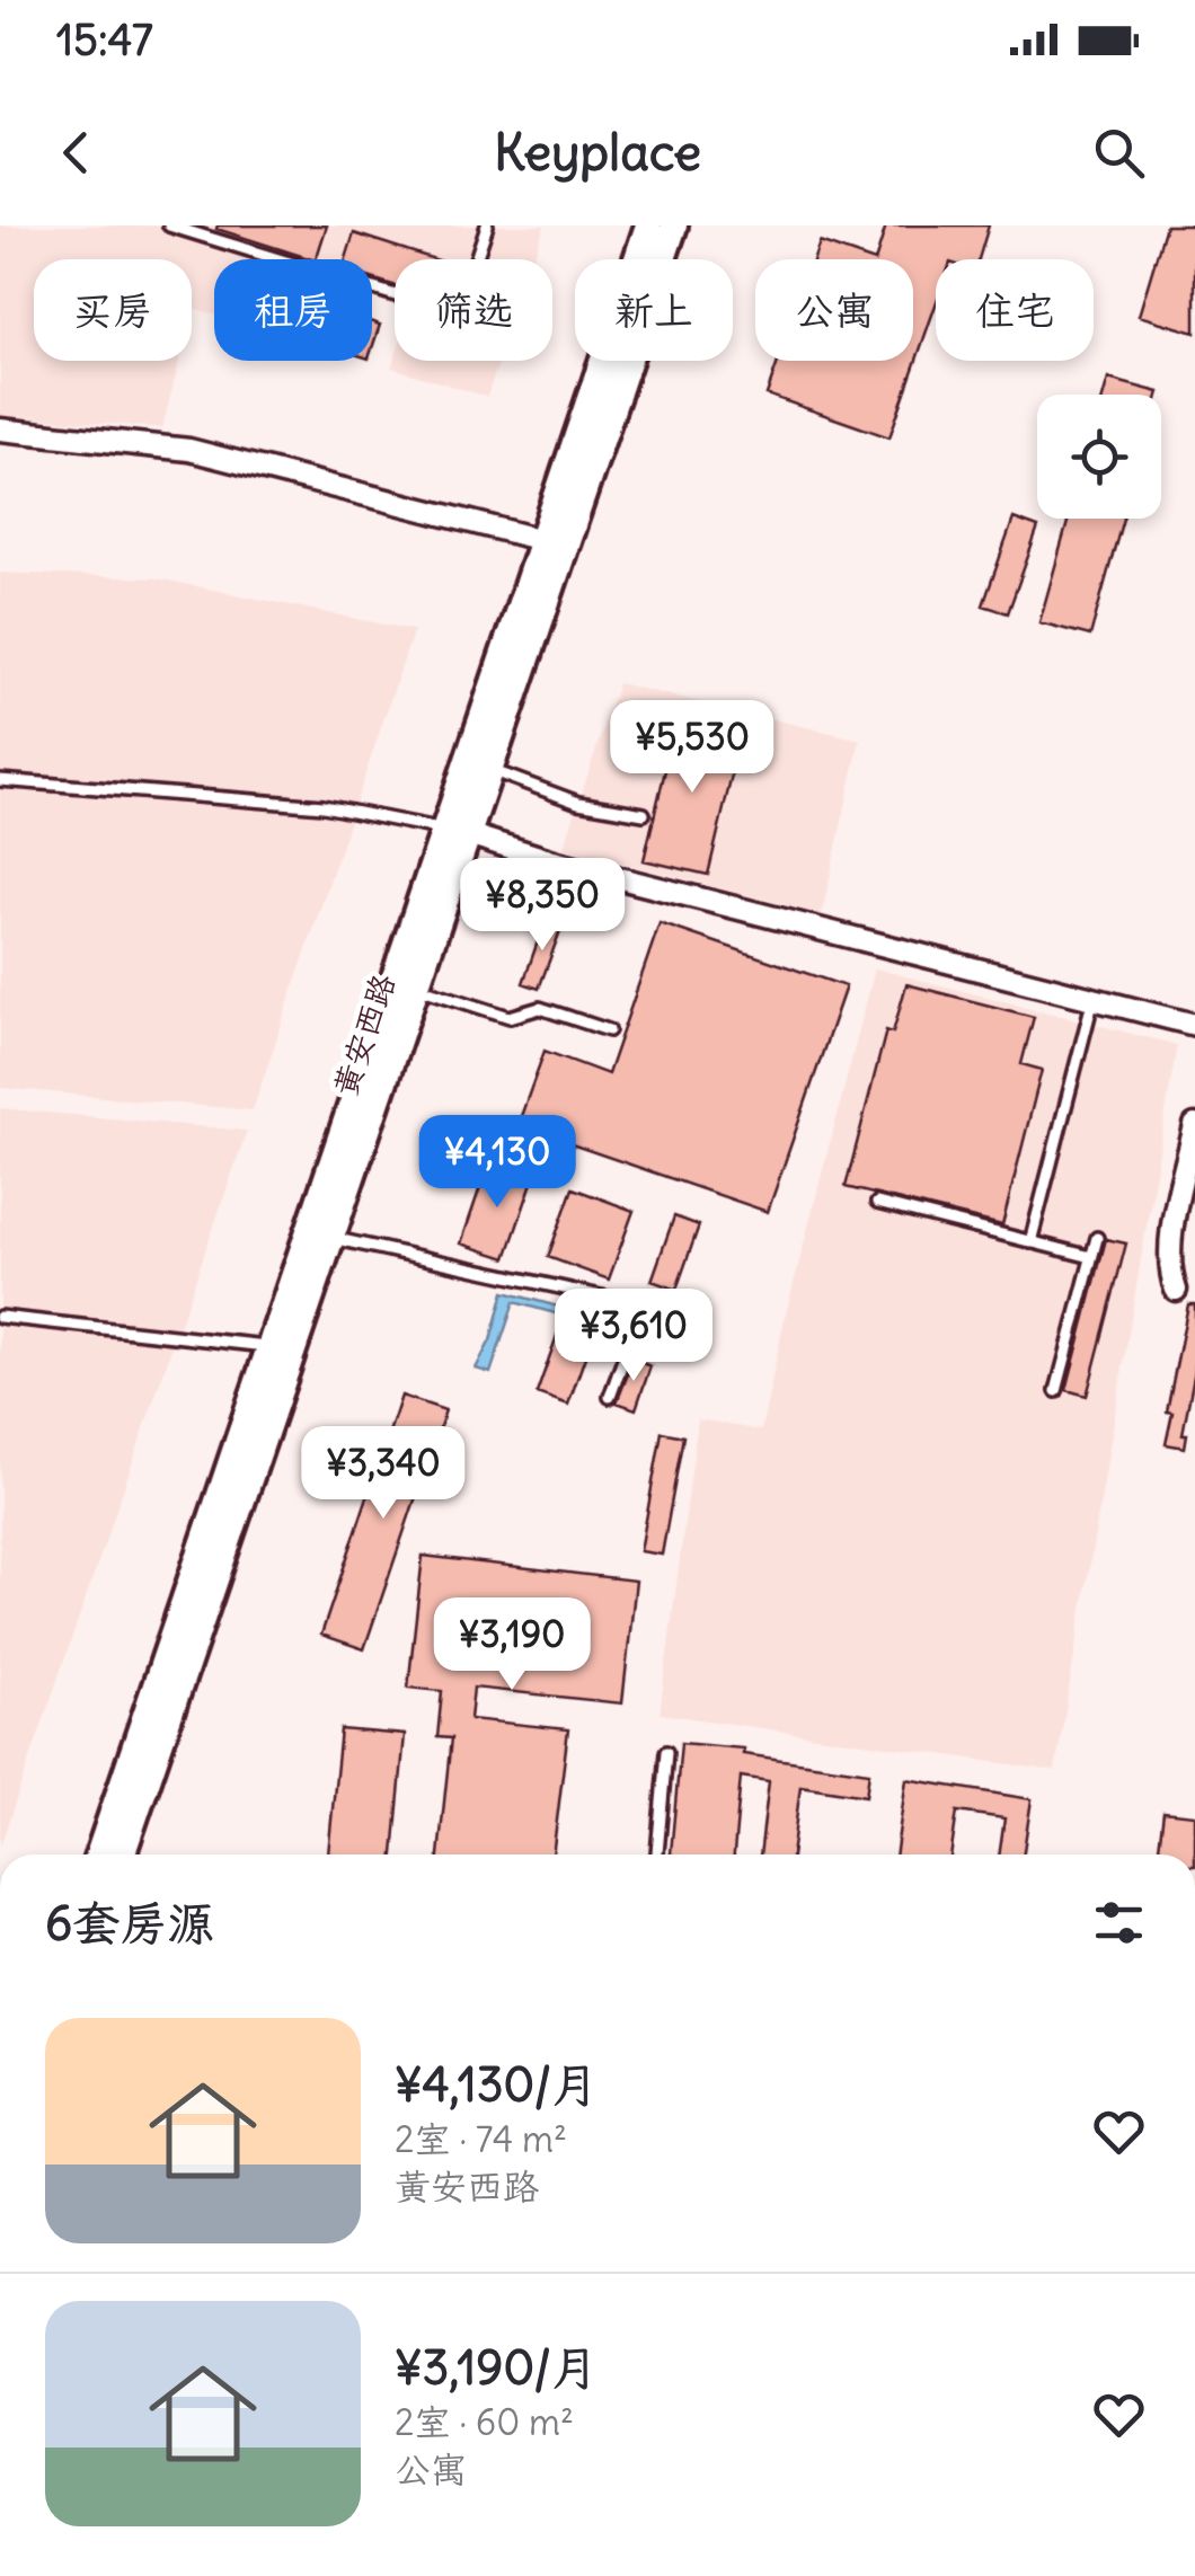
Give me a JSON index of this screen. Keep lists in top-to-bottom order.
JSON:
{
  "streets": {
    "street": ["黄安西路"]
  },
  "page": {
    "status": "15:47",
    "header": "Keyplace",
    "chip": [
      "买房",
      "租房",
      "筛选",
      "新上",
      "公寓",
      "住宅"
    ],
    "price": [
      "¥5,530",
      "¥8,350",
      "¥4,130",
      "¥3,610",
      "¥3,340",
      "¥3,190"
    ],
    "heading": "6套房源",
    "list": [
      {
        "name": "¥4,130/月",
        "note": "2室 · 74 m² · 黄安西路"
      },
      {
        "name": "¥3,190/月",
        "note": "2室 · 60 m² · 公寓"
      }
    ]
  }
}
